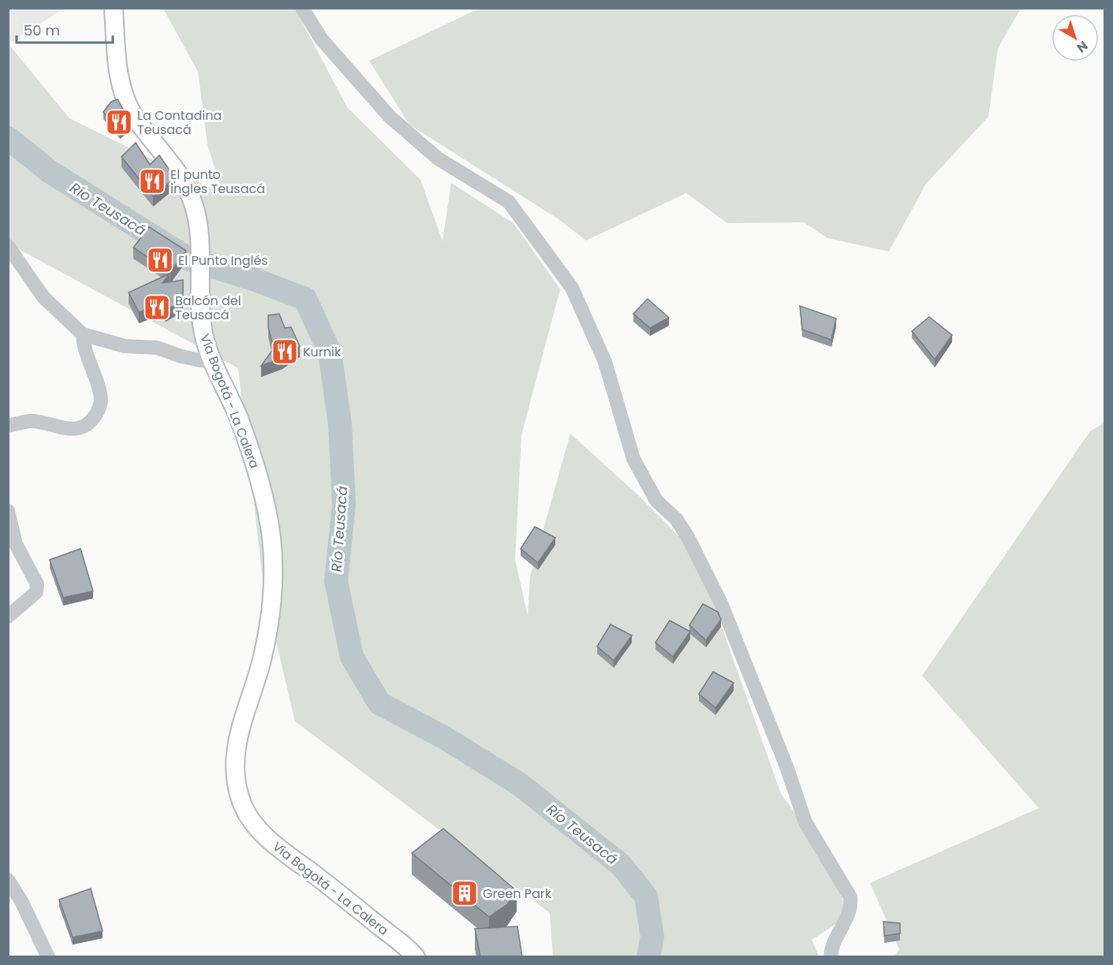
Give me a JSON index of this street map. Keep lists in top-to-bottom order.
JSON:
{
  "streets": {
    "main road": ["Vía Bogotá - La Calera"]
  },
  "water": ["Río Teusacá"],
  "places": {
    "restaurant": [
      "La Contadina Teusacá",
      "El punto ingles Teusacá",
      "El Punto Inglés",
      "Balcón del Teusacá",
      "Kurnik"
    ],
    "building": ["Green Park"]
  },
  "scale_bar": "50 m",
  "north": "bottom right"
}
